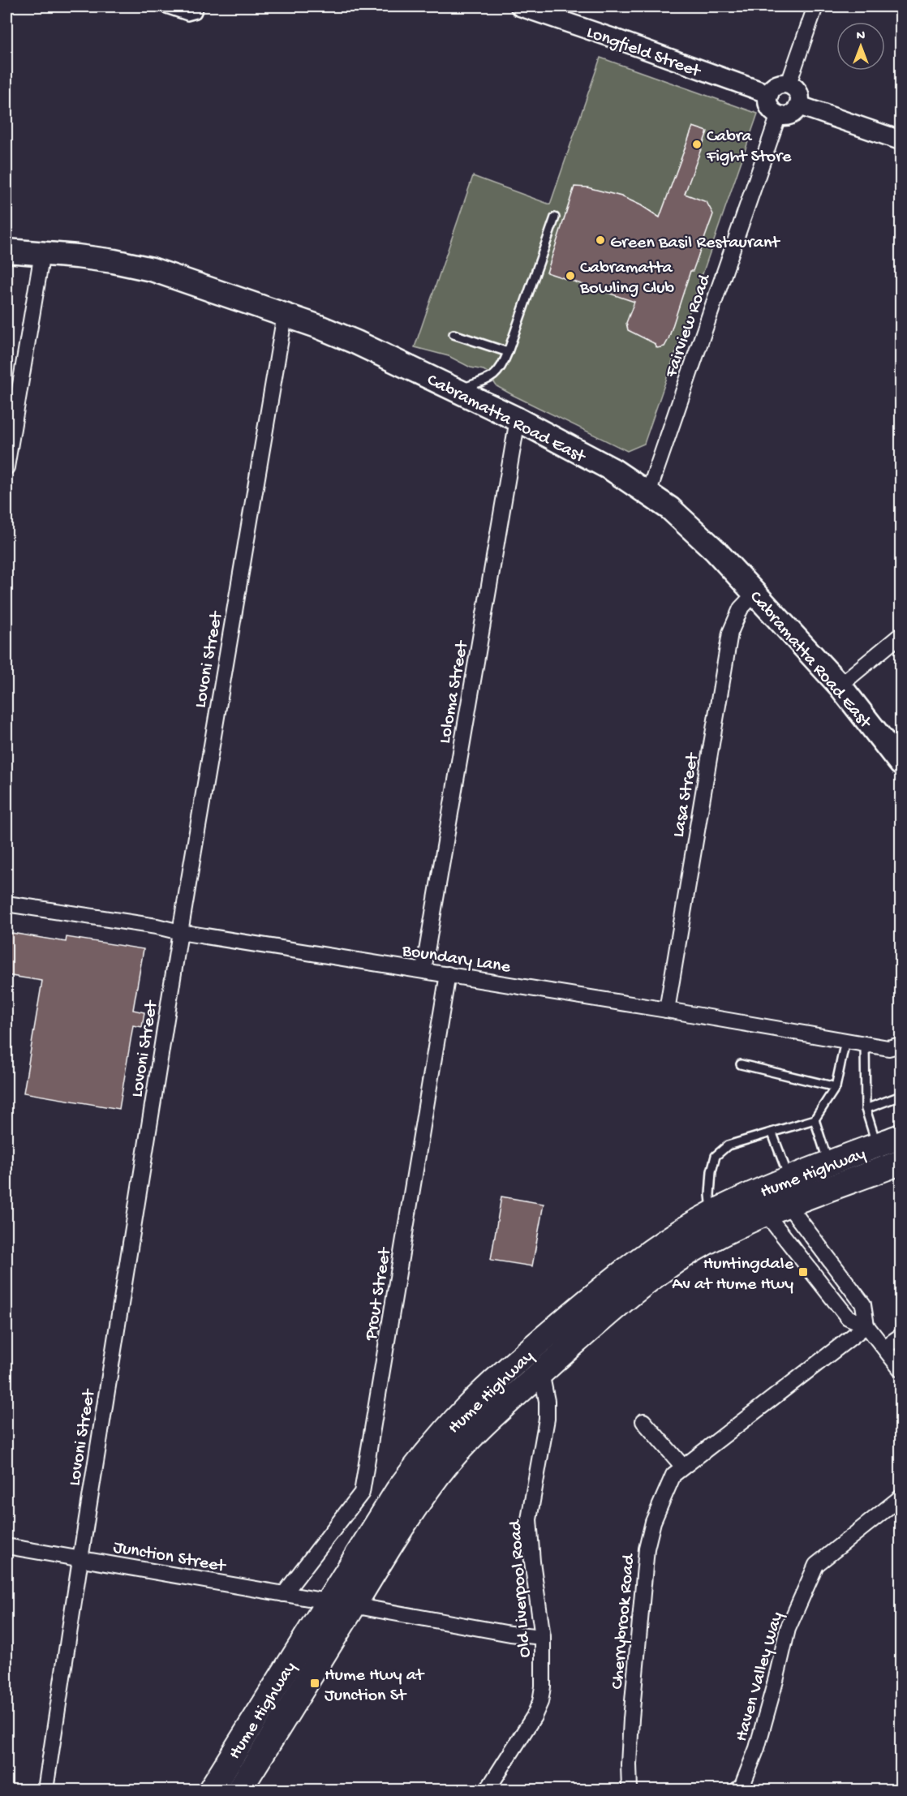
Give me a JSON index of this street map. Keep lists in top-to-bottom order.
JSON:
{
  "streets": {
    "highway": ["Hume Highway"],
    "main road": ["Cabramatta Road East"],
    "street": [
      "Longfield Street",
      "Fairview Road",
      "Lovoni Street",
      "Loloma Street",
      "Lasa Street",
      "Boundary Lane",
      "Prout Street",
      "Junction Street",
      "Old Liverpool Road",
      "Cherrybrook Road",
      "Haven Valley Way"
    ]
  },
  "crossings": [
    ["Longfield Street", "Fairview Road"],
    ["Fairview Road", "Cabramatta Road East"],
    ["Cabramatta Road East", "Lovoni Street"],
    ["Cabramatta Road East", "Loloma Street"],
    ["Cabramatta Road East", "Lasa Street"],
    ["Lovoni Street", "Boundary Lane"],
    ["Lovoni Street", "Junction Street"],
    ["Loloma Street", "Boundary Lane"],
    ["Lasa Street", "Boundary Lane"],
    ["Boundary Lane", "Prout Street"],
    ["Hume Highway", "Junction Street"],
    ["Hume Highway", "Old Liverpool Road"],
    ["Prout Street", "Junction Street"]
  ],
  "places": {
    "other": ["Cabra Fight Store", "Green Basil Restaurant", "Cabramatta Bowling Club"],
    "transit": ["Huntingdale Av at Hume Hwy", "Hume Hwy at Junction St"]
  },
  "north": "top"
}
